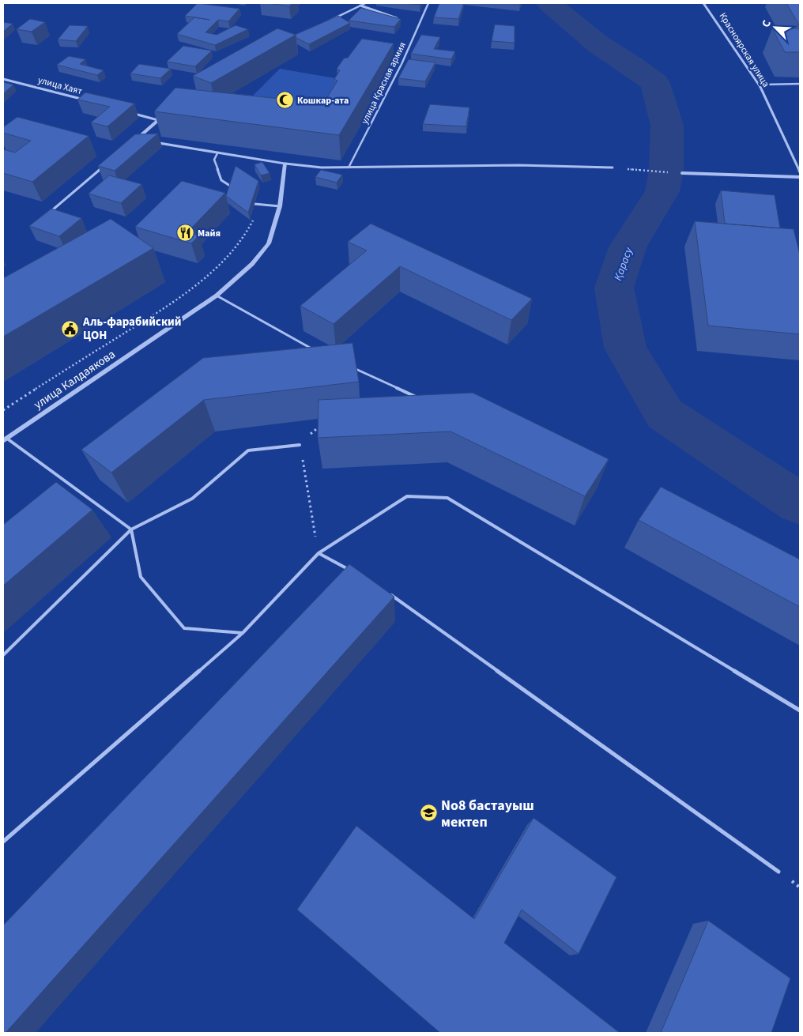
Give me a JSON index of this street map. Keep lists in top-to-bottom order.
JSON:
{
  "streets": {
    "street": [
      "Красноярская улица",
      "улица Красная армия",
      "улица Хаят",
      "улица Калдаякова"
    ]
  },
  "water": ["Қарасу"],
  "places": {
    "mosque": ["Кошкар-ата"],
    "restaurant": ["Майя"],
    "public building": ["Аль-фарабийский ЦОН"],
    "school or university": ["No8 бастауыш мектеп"]
  },
  "north": "top left"
}
